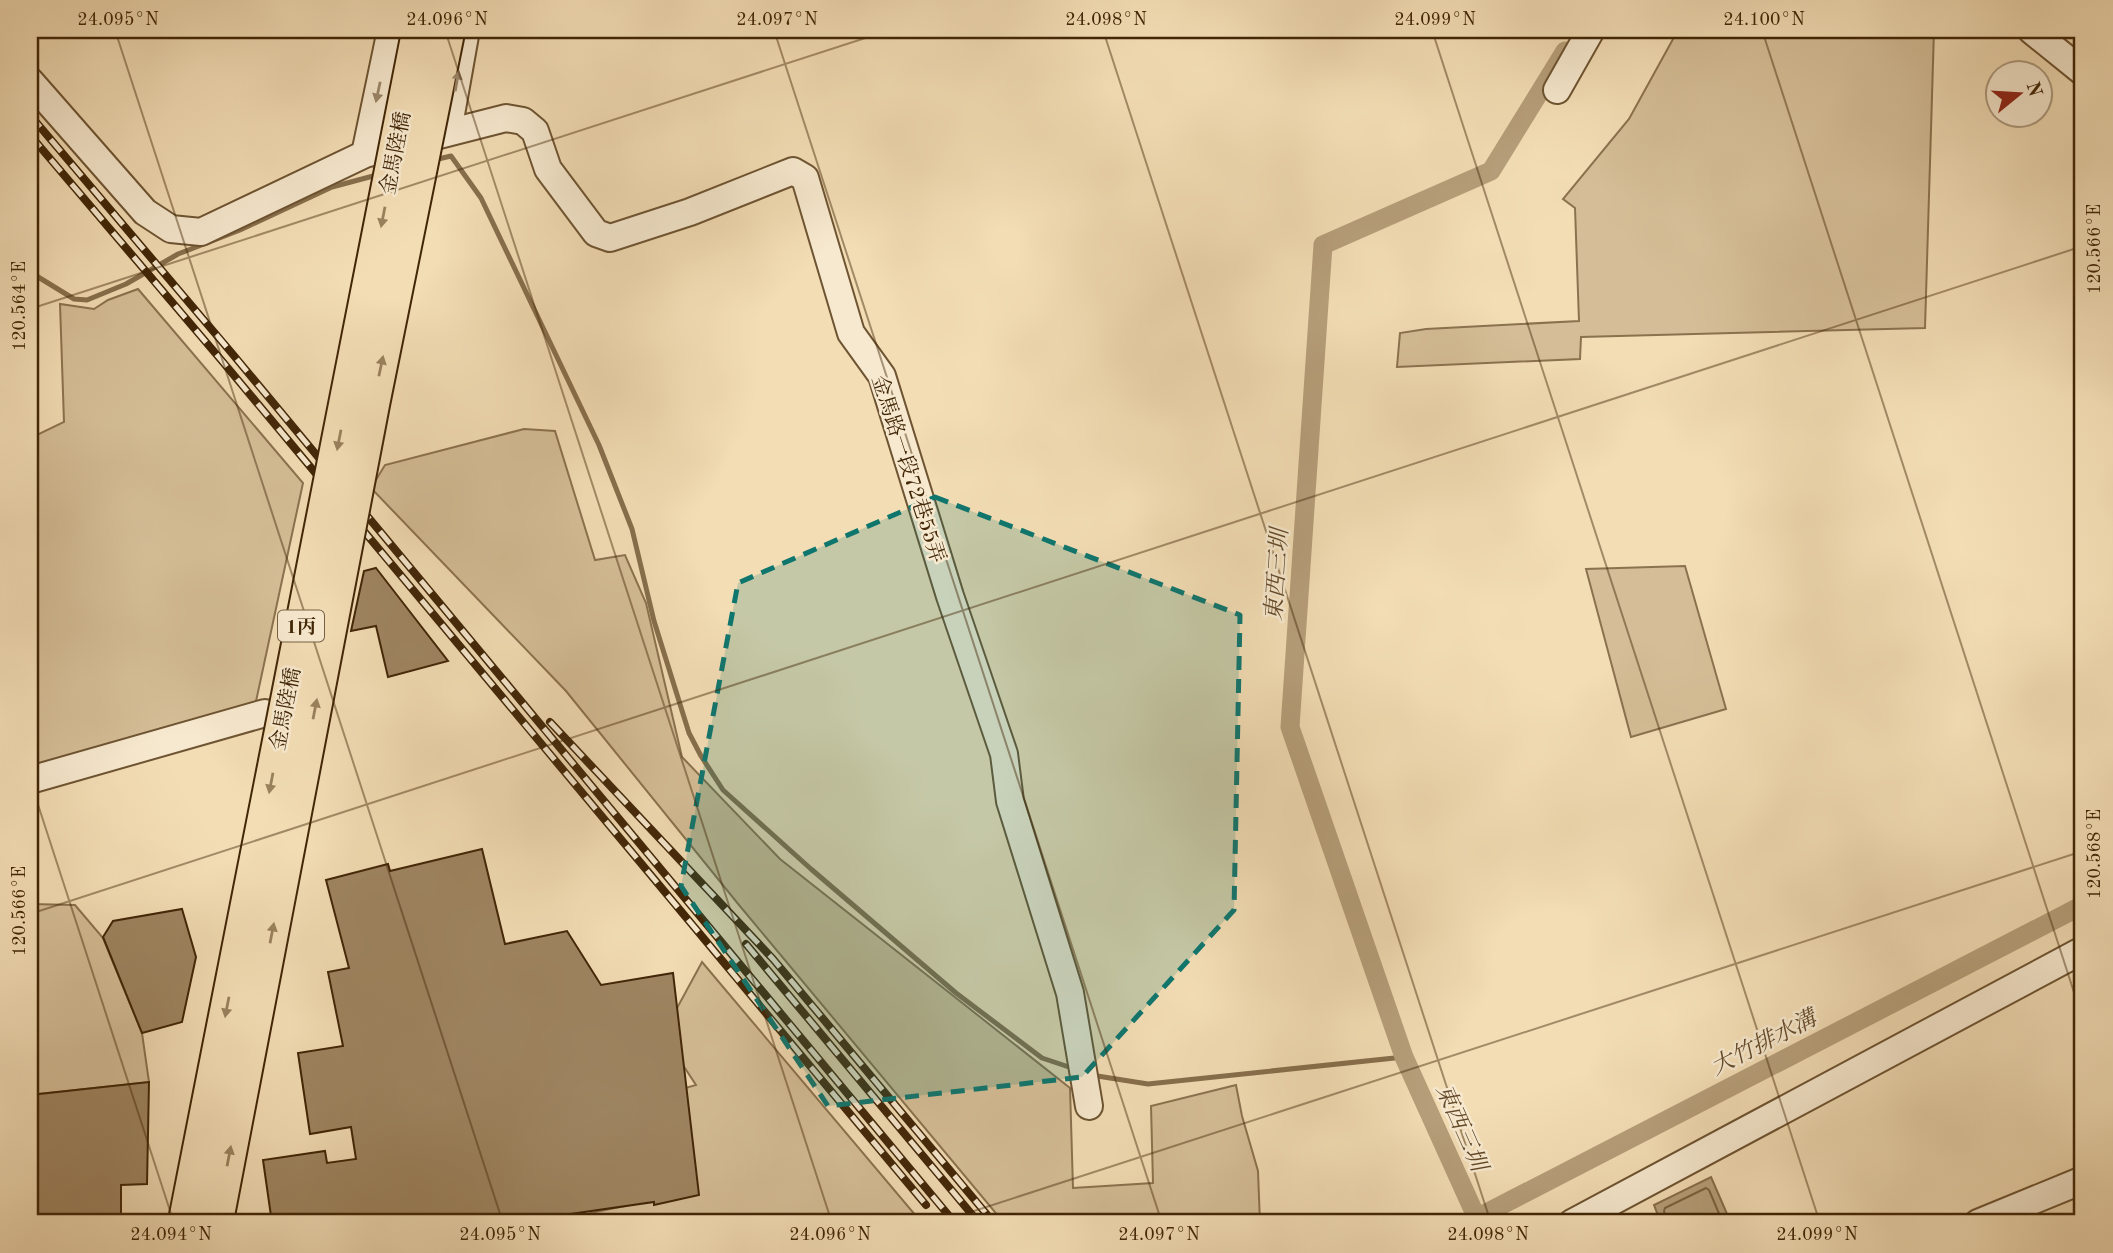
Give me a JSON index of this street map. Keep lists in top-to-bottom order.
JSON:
{
  "streets": {
    "main road": ["金馬陸橋", "1丙"],
    "street": ["金馬路一段72巷55弄"]
  },
  "water": ["東西三圳", "大竹排水溝"],
  "north": "right",
  "coordinates": [
    "24.095°N",
    "24.096°N",
    "24.097°N",
    "24.098°N",
    "24.099°N",
    "24.100°N",
    "120.566°E",
    "120.564°E",
    "120.568°E",
    "24.094°N"
  ]
}
